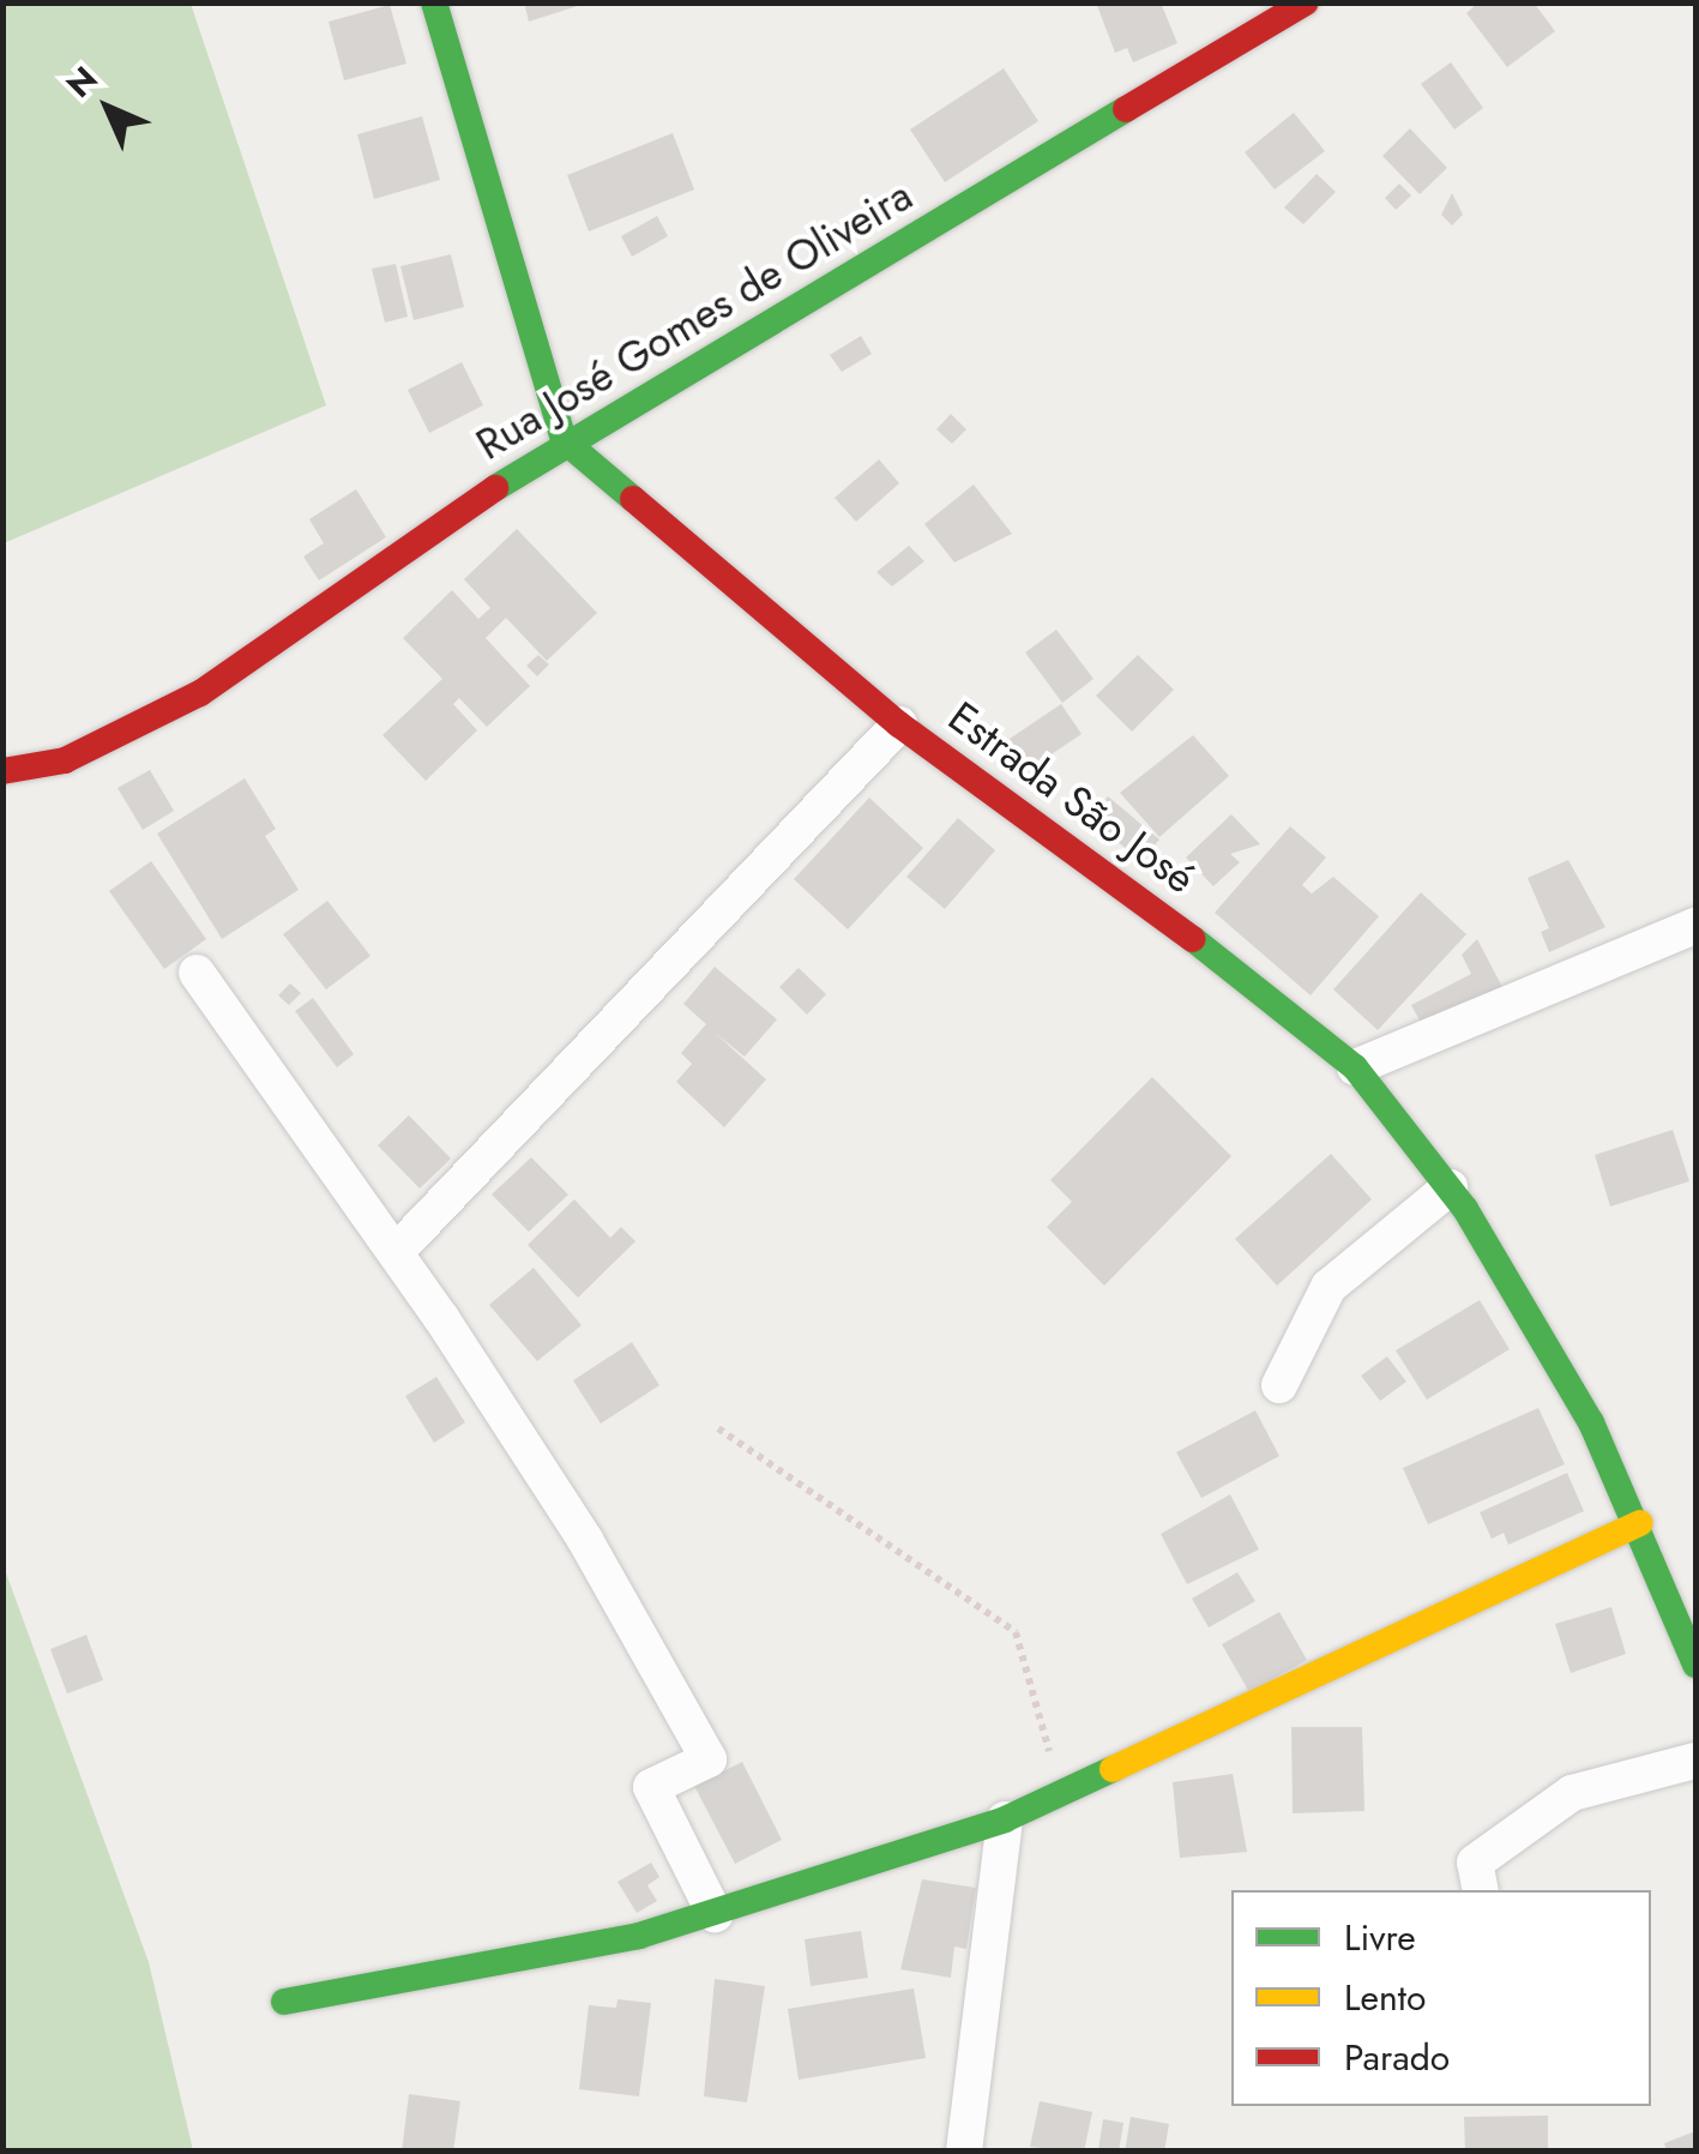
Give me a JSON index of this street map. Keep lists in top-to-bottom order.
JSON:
{
  "streets": {
    "street": ["Rua José Gomes de Oliveira", "Estrada São José"]
  },
  "crossings": [
    ["Rua José Gomes de Oliveira", "Estrada São José"]
  ],
  "legend": ["Livre", "Lento", "Parado"],
  "north": "top left"
}
